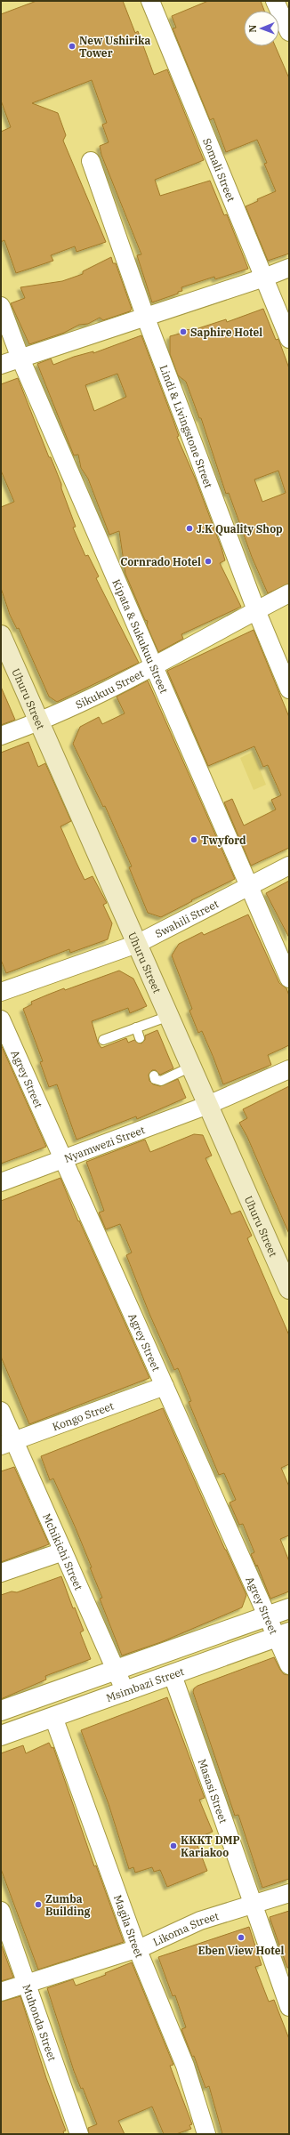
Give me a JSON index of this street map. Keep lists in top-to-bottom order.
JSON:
{
  "streets": {
    "main road": ["Uhuru Street"],
    "street": [
      "Somali Street",
      "Lindi & Livingstone Street",
      "Kipata & Sukukuu Street",
      "Sikukuu Street",
      "Swahili Street",
      "Agrey Street",
      "Nyamwezi Street",
      "Kongo Street",
      "Mchikichi Street",
      "Msimbazi Street",
      "Masasi Street",
      "Magila Street",
      "Likoma Street",
      "Muhonda Street"
    ]
  },
  "crossings": [
    ["Lindi & Livingstone Street", "Sikukuu Street"],
    ["Kipata & Sukukuu Street", "Sikukuu Street"],
    ["Kipata & Sukukuu Street", "Swahili Street"],
    ["Sikukuu Street", "Uhuru Street"],
    ["Uhuru Street", "Swahili Street"],
    ["Uhuru Street", "Nyamwezi Street"],
    ["Agrey Street", "Nyamwezi Street"],
    ["Agrey Street", "Kongo Street"],
    ["Agrey Street", "Msimbazi Street"],
    ["Kongo Street", "Mchikichi Street"],
    ["Mchikichi Street", "Msimbazi Street"],
    ["Msimbazi Street", "Masasi Street"],
    ["Msimbazi Street", "Magila Street"],
    ["Masasi Street", "Likoma Street"],
    ["Magila Street", "Likoma Street"],
    ["Likoma Street", "Muhonda Street"]
  ],
  "places": [
    "New Ushirika Tower",
    "Saphire Hotel",
    "J.K Quality Shop",
    "Cornrado Hotel",
    "Twyford",
    "KKKT DMP Kariakoo",
    "Zumba Building",
    "Eben View Hotel"
  ],
  "north": "left"
}
